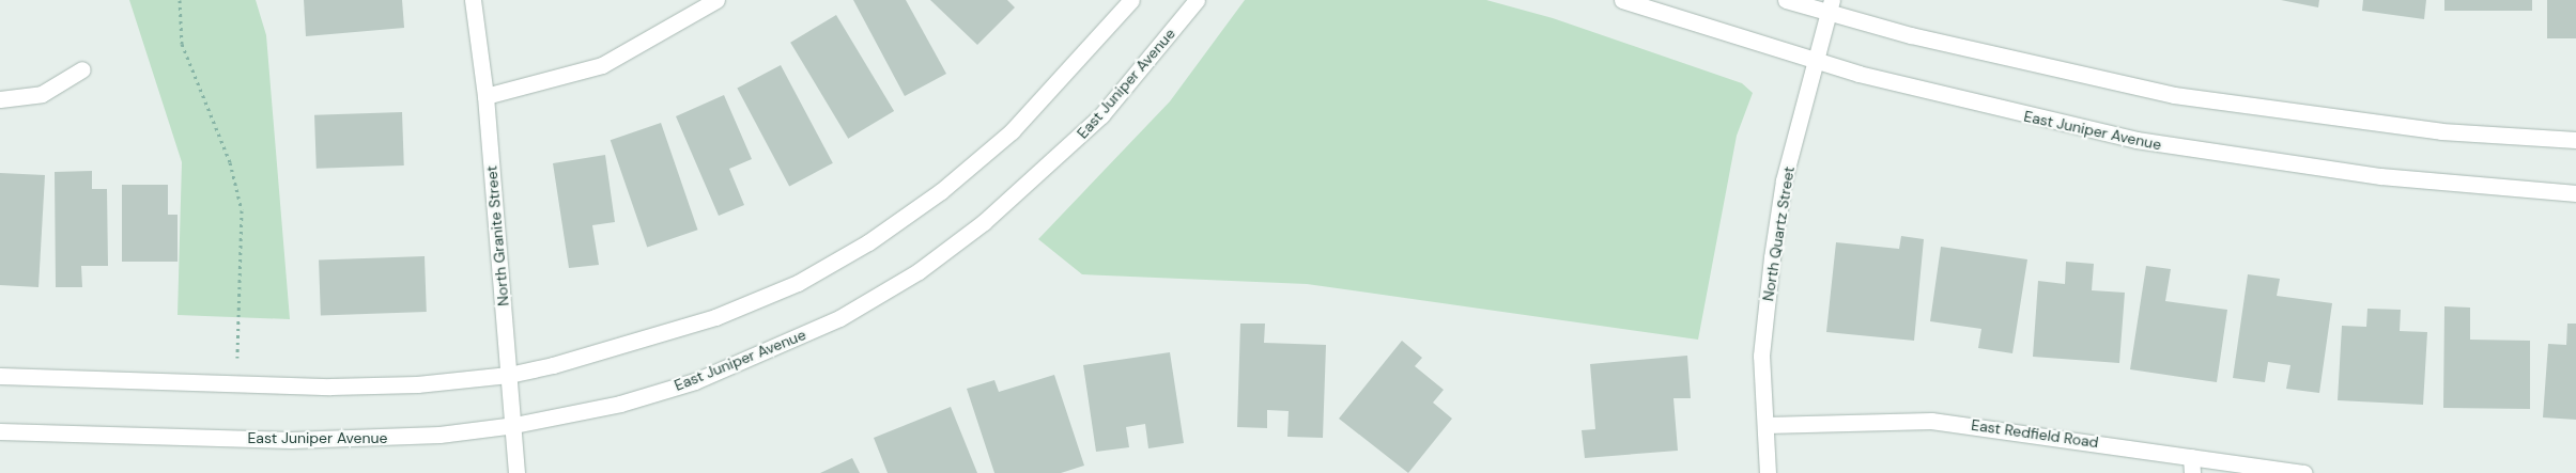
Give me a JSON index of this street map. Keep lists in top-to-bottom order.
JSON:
{
  "streets": {
    "street": [
      "East Juniper Avenue",
      "North Quartz Street",
      "North Granite Street",
      "East Redfield Road"
    ]
  },
  "crossings": [
    ["East Juniper Avenue", "North Quartz Street"],
    ["East Juniper Avenue", "North Granite Street"],
    ["North Quartz Street", "East Redfield Road"]
  ]
}
